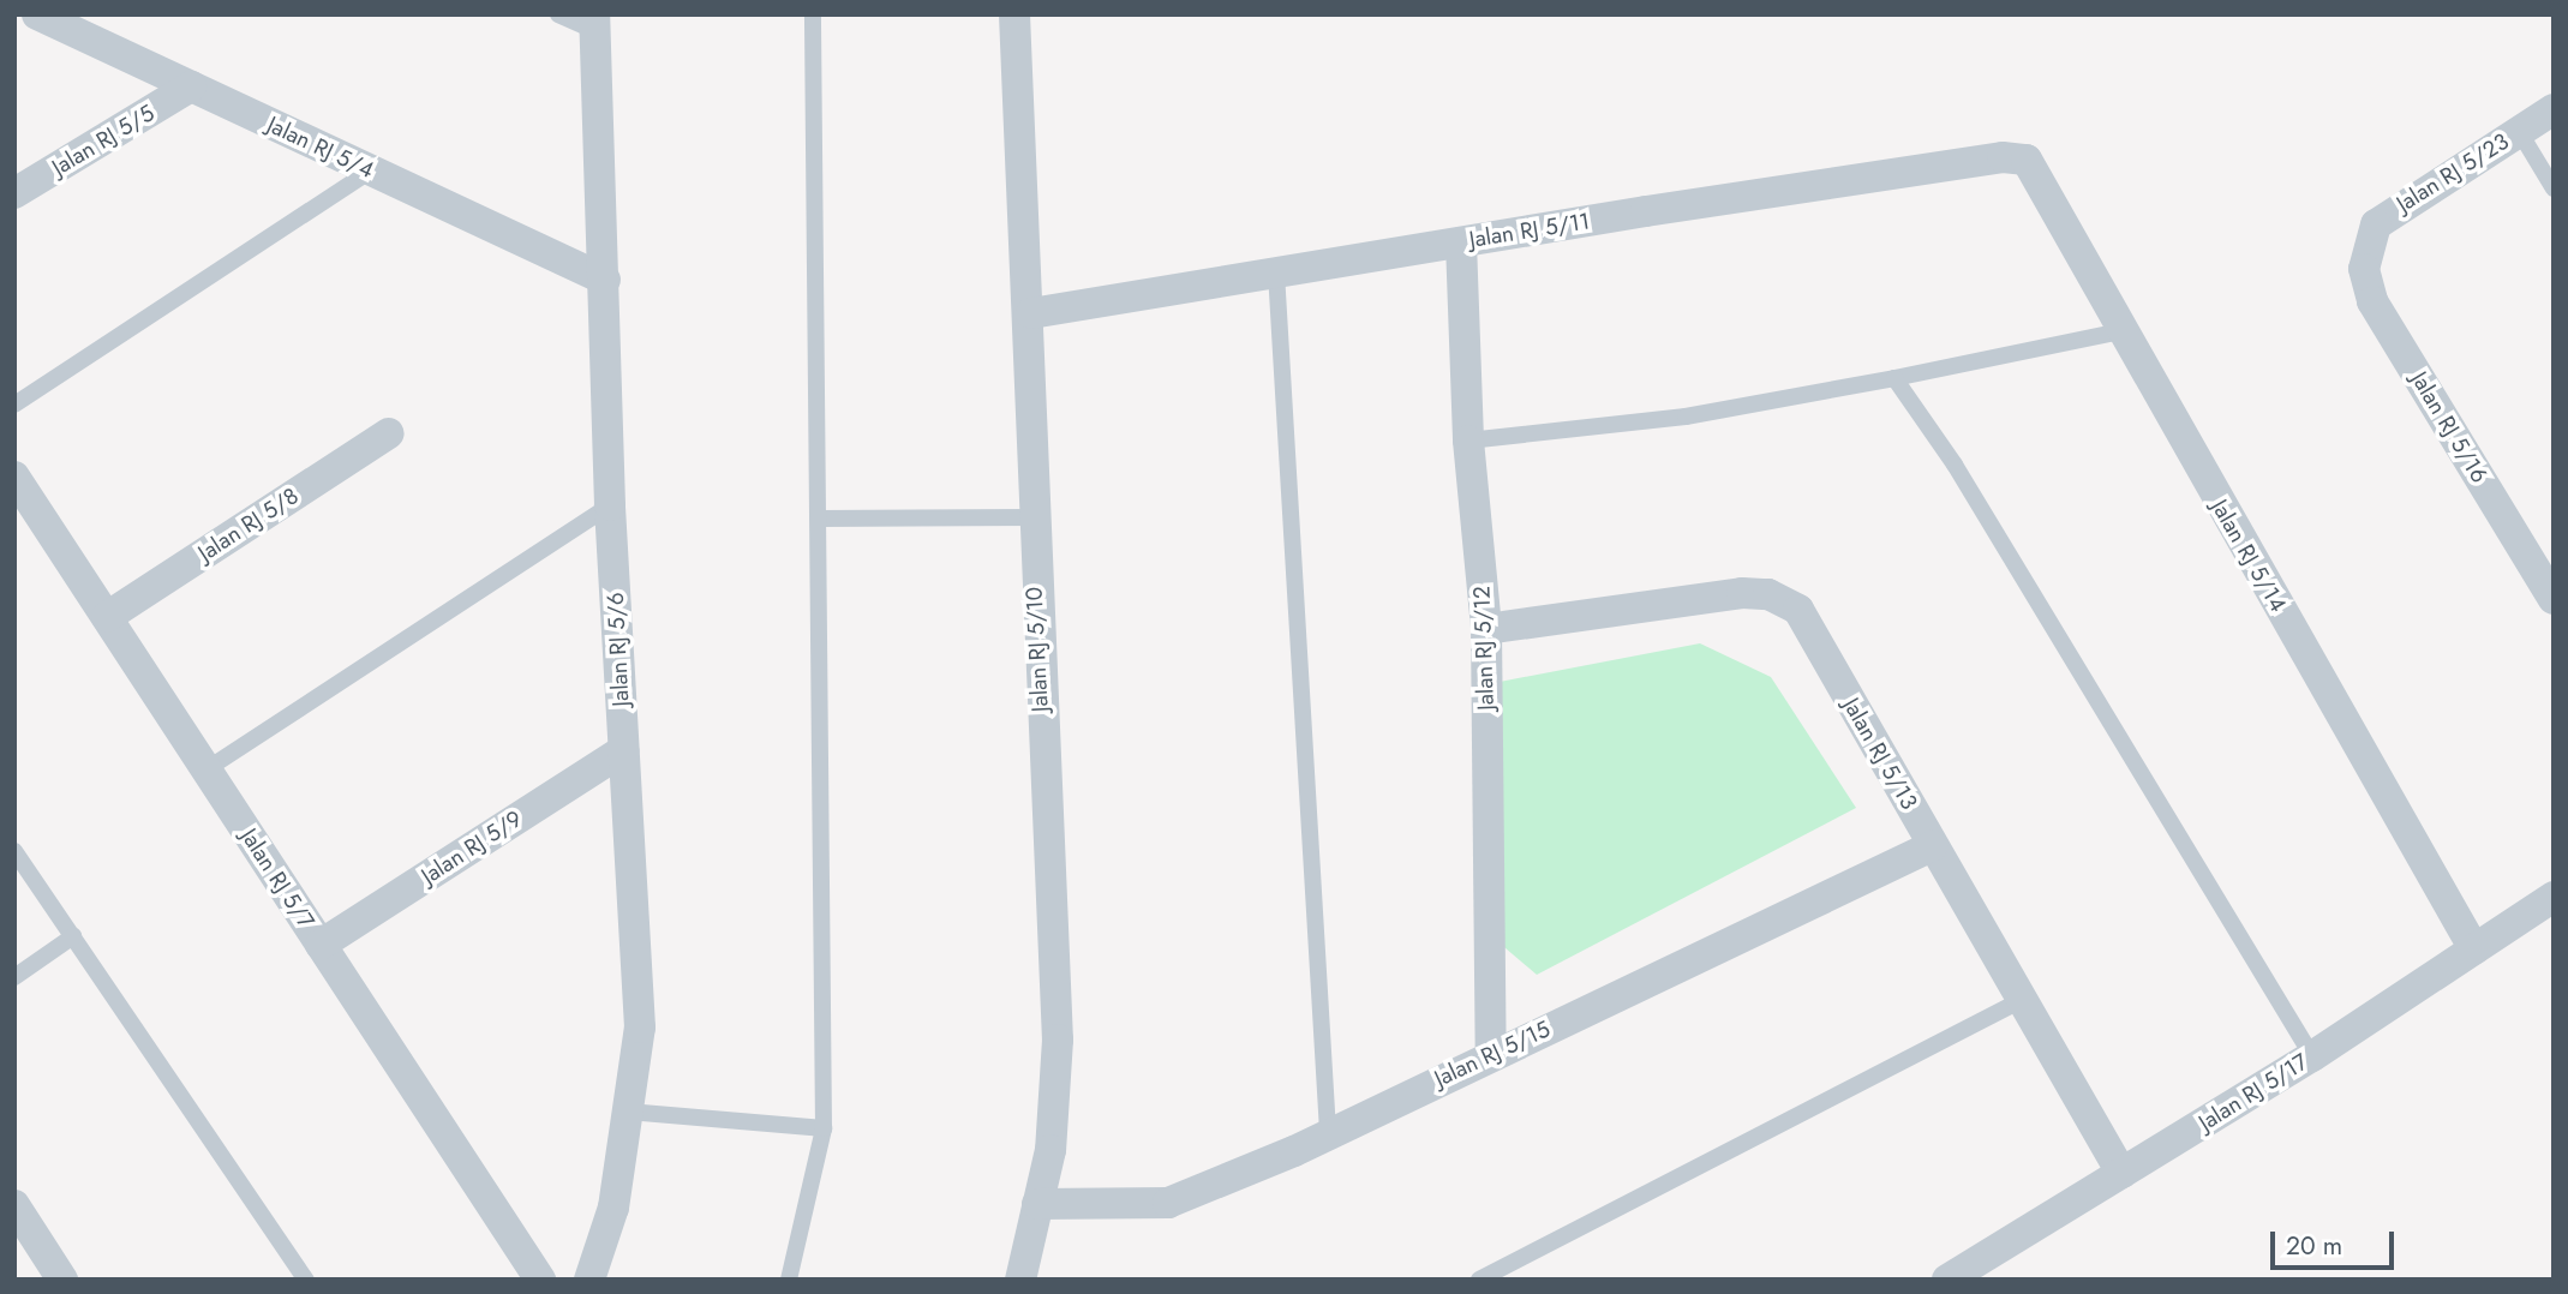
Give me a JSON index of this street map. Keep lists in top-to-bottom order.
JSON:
{
  "streets": {
    "street": [
      "Jalan RJ 5/5",
      "Jalan RJ 5/4",
      "Jalan RJ 5/23",
      "Jalan RJ 5/11",
      "Jalan RJ 5/16",
      "Jalan RJ 5/8",
      "Jalan RJ 5/14",
      "Jalan RJ 5/12",
      "Jalan RJ 5/6",
      "Jalan RJ 5/10",
      "Jalan RJ 5/13",
      "Jalan RJ 5/9",
      "Jalan RJ 5/7",
      "Jalan RJ 5/15",
      "Jalan RJ 5/17"
    ]
  },
  "crossings": [
    ["Jalan RJ 5/5", "Jalan RJ 5/4"],
    ["Jalan RJ 5/4", "Jalan RJ 5/6"],
    ["Jalan RJ 5/23", "Jalan RJ 5/16"],
    ["Jalan RJ 5/11", "Jalan RJ 5/14"],
    ["Jalan RJ 5/11", "Jalan RJ 5/12"],
    ["Jalan RJ 5/11", "Jalan RJ 5/10"],
    ["Jalan RJ 5/8", "Jalan RJ 5/7"],
    ["Jalan RJ 5/14", "Jalan RJ 5/17"],
    ["Jalan RJ 5/12", "Jalan RJ 5/13"],
    ["Jalan RJ 5/12", "Jalan RJ 5/15"],
    ["Jalan RJ 5/6", "Jalan RJ 5/9"],
    ["Jalan RJ 5/10", "Jalan RJ 5/15"],
    ["Jalan RJ 5/13", "Jalan RJ 5/15"],
    ["Jalan RJ 5/13", "Jalan RJ 5/17"],
    ["Jalan RJ 5/9", "Jalan RJ 5/7"]
  ],
  "scale_bar": "20 m"
}
